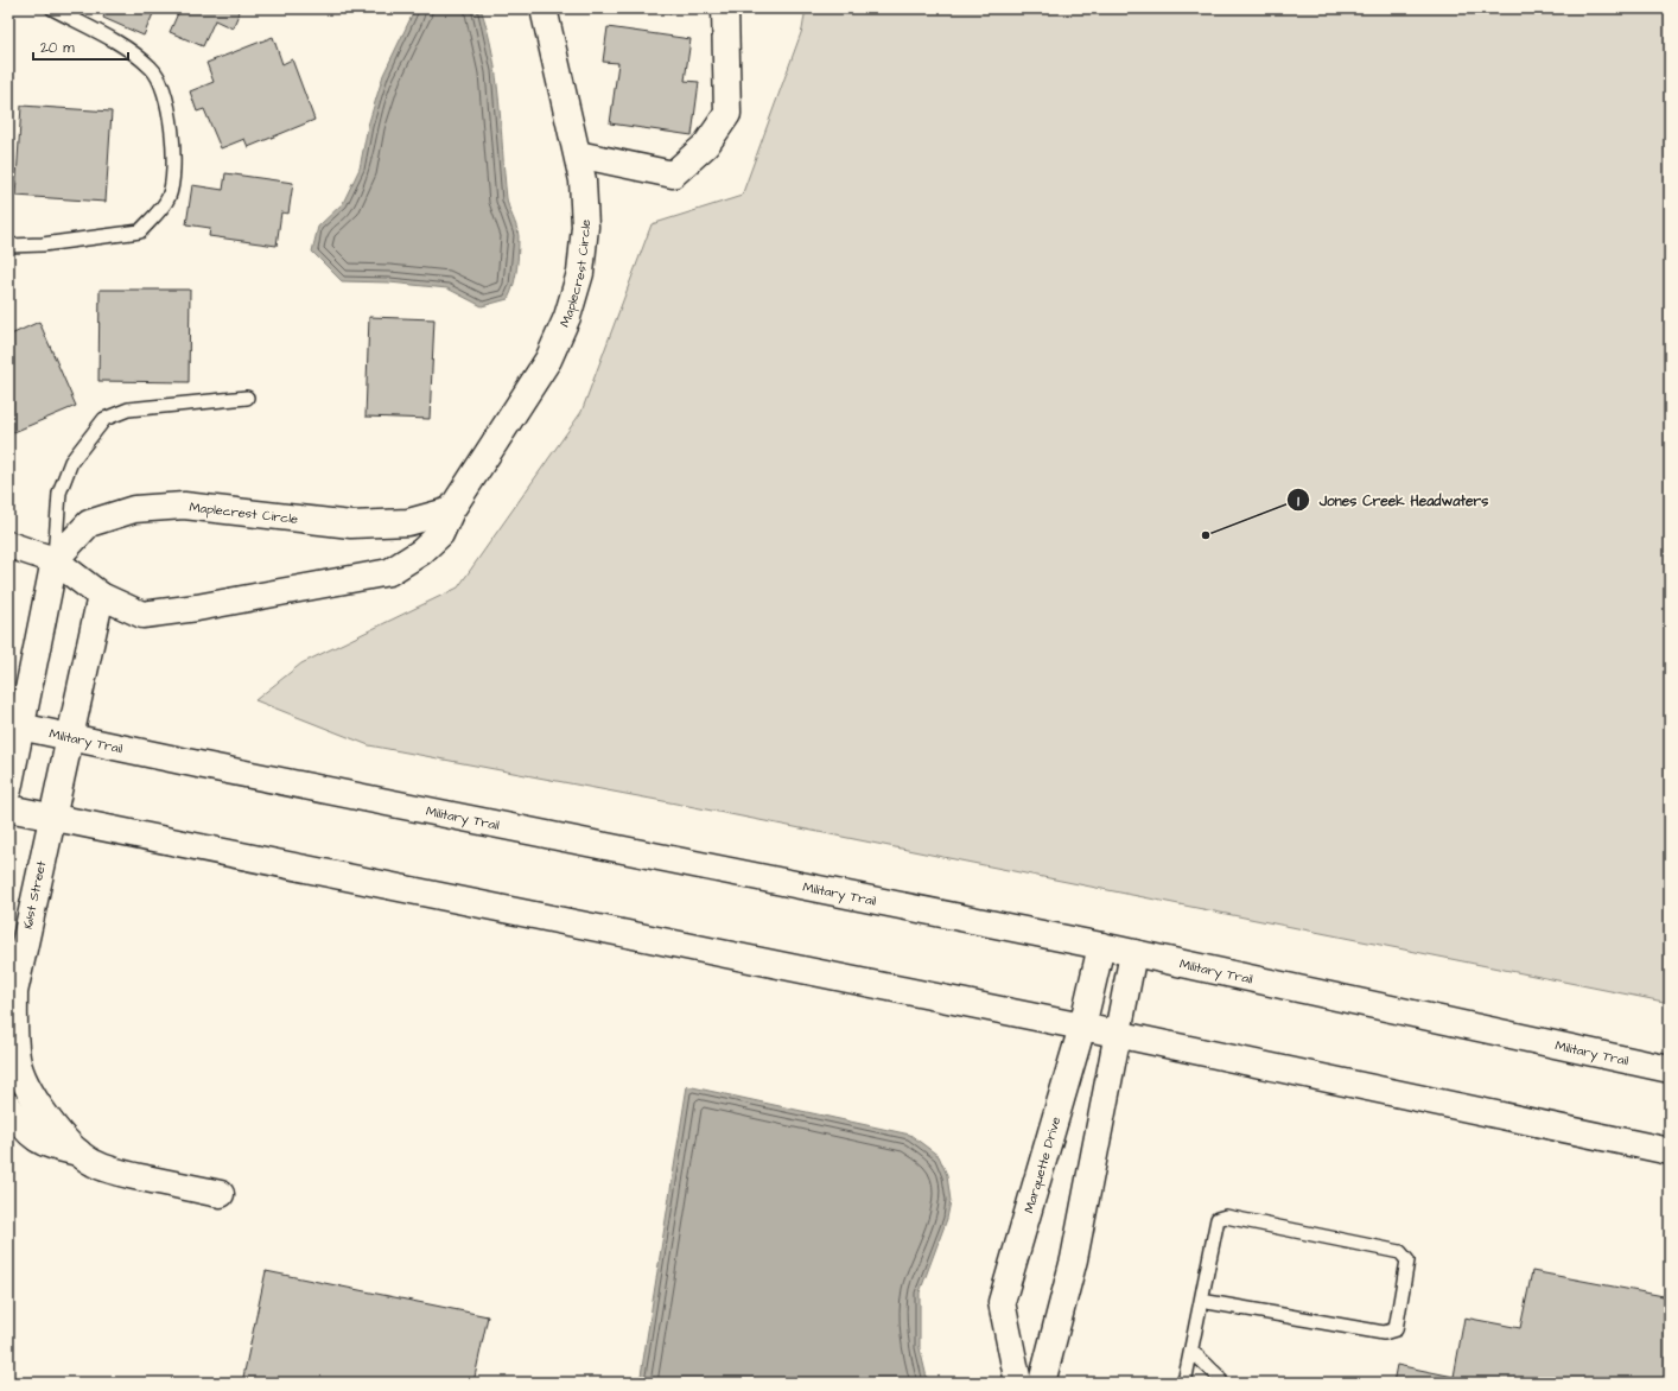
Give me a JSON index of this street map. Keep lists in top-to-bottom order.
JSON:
{
  "streets": {
    "street": [
      "Maplecrest Circle",
      "Military Trail",
      "161st Street",
      "Marquette Drive"
    ]
  },
  "crossings": [
    ["Military Trail", "Marquette Drive"]
  ],
  "places": ["Jones Creek Headwaters"],
  "scale_bar": "20 m"
}
